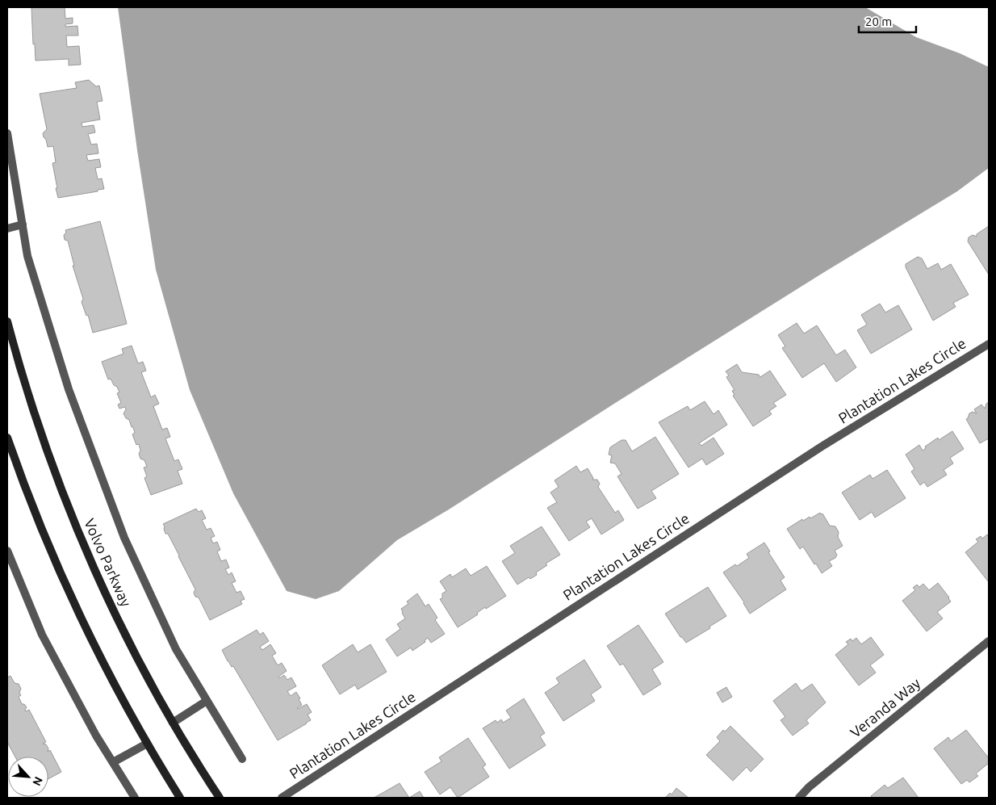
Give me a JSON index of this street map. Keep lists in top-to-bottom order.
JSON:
{
  "streets": {
    "main road": ["Volvo Parkway"],
    "street": ["Plantation Lakes Circle", "Veranda Way"]
  },
  "scale_bar": "20 m",
  "north": "bottom right"
}
